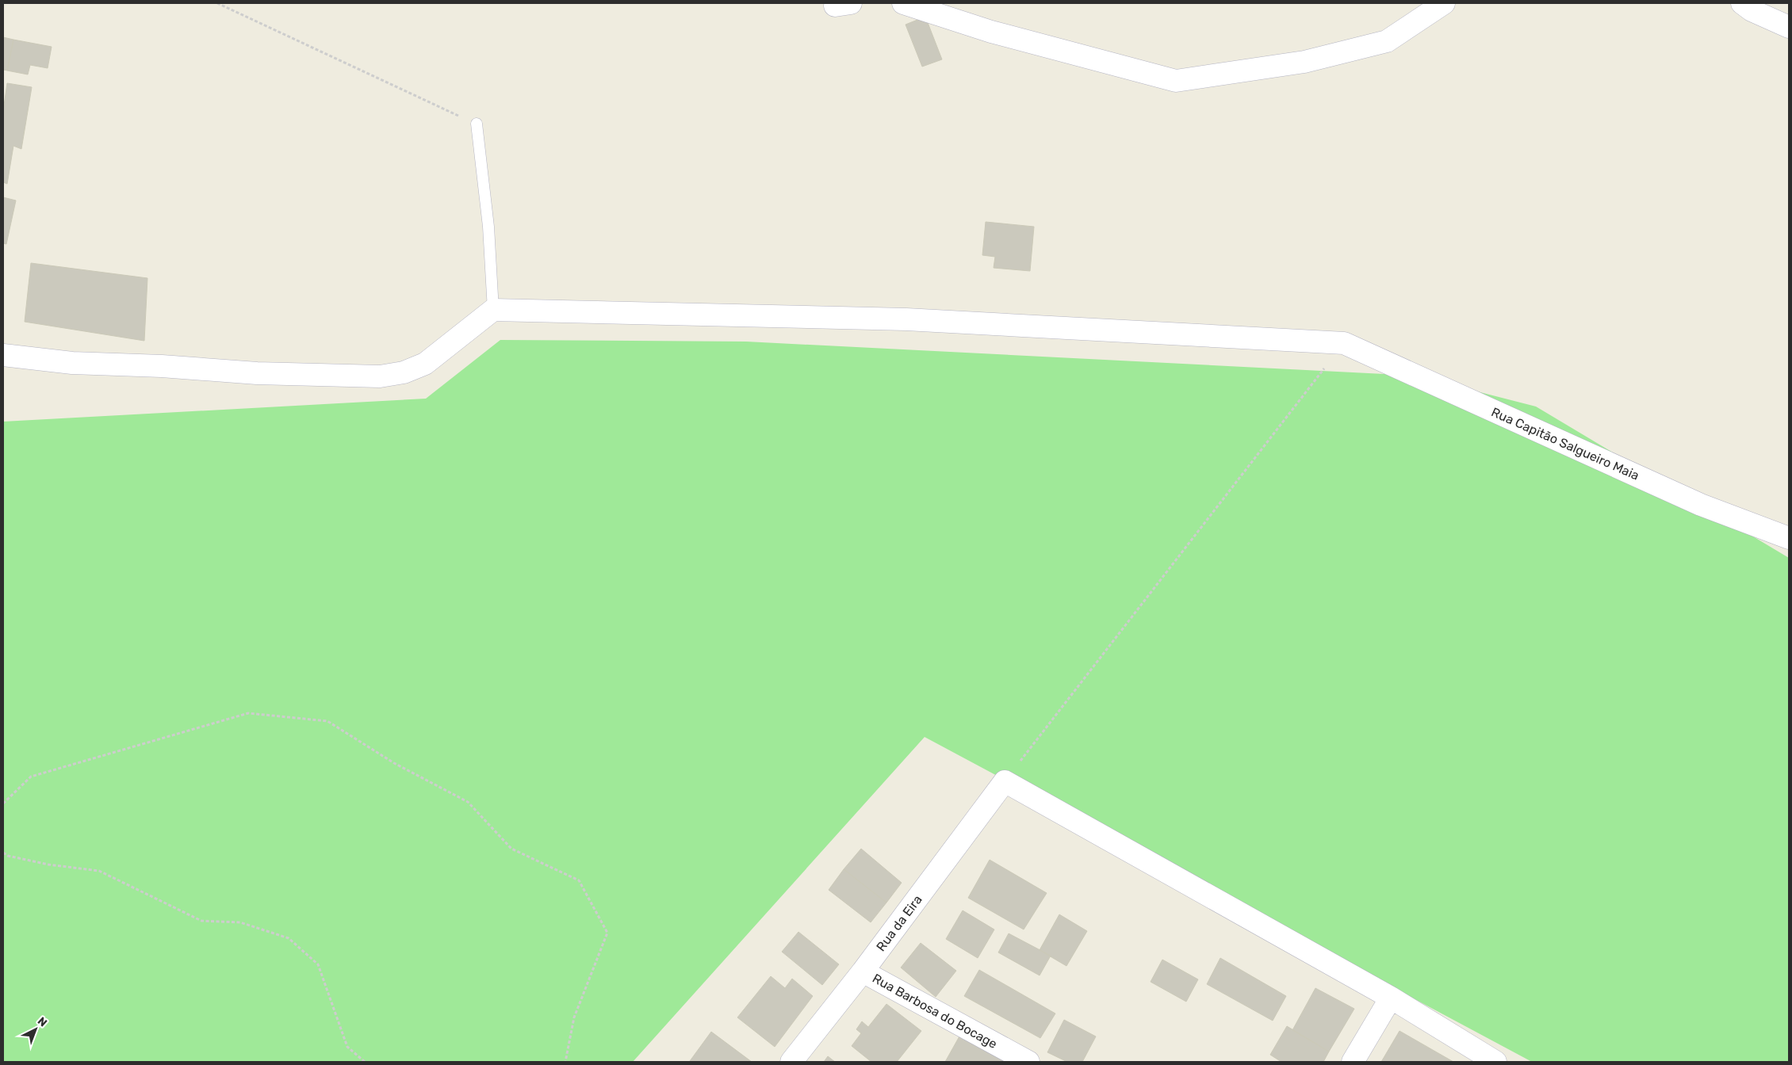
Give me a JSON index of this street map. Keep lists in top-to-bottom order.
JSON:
{
  "streets": {
    "street": ["Rua Capitão Salgueiro Maia", "Rua da Eira", "Rua Barbosa do Bocage"]
  },
  "crossings": [
    ["Rua da Eira", "Rua Barbosa do Bocage"]
  ],
  "north": "top right"
}
